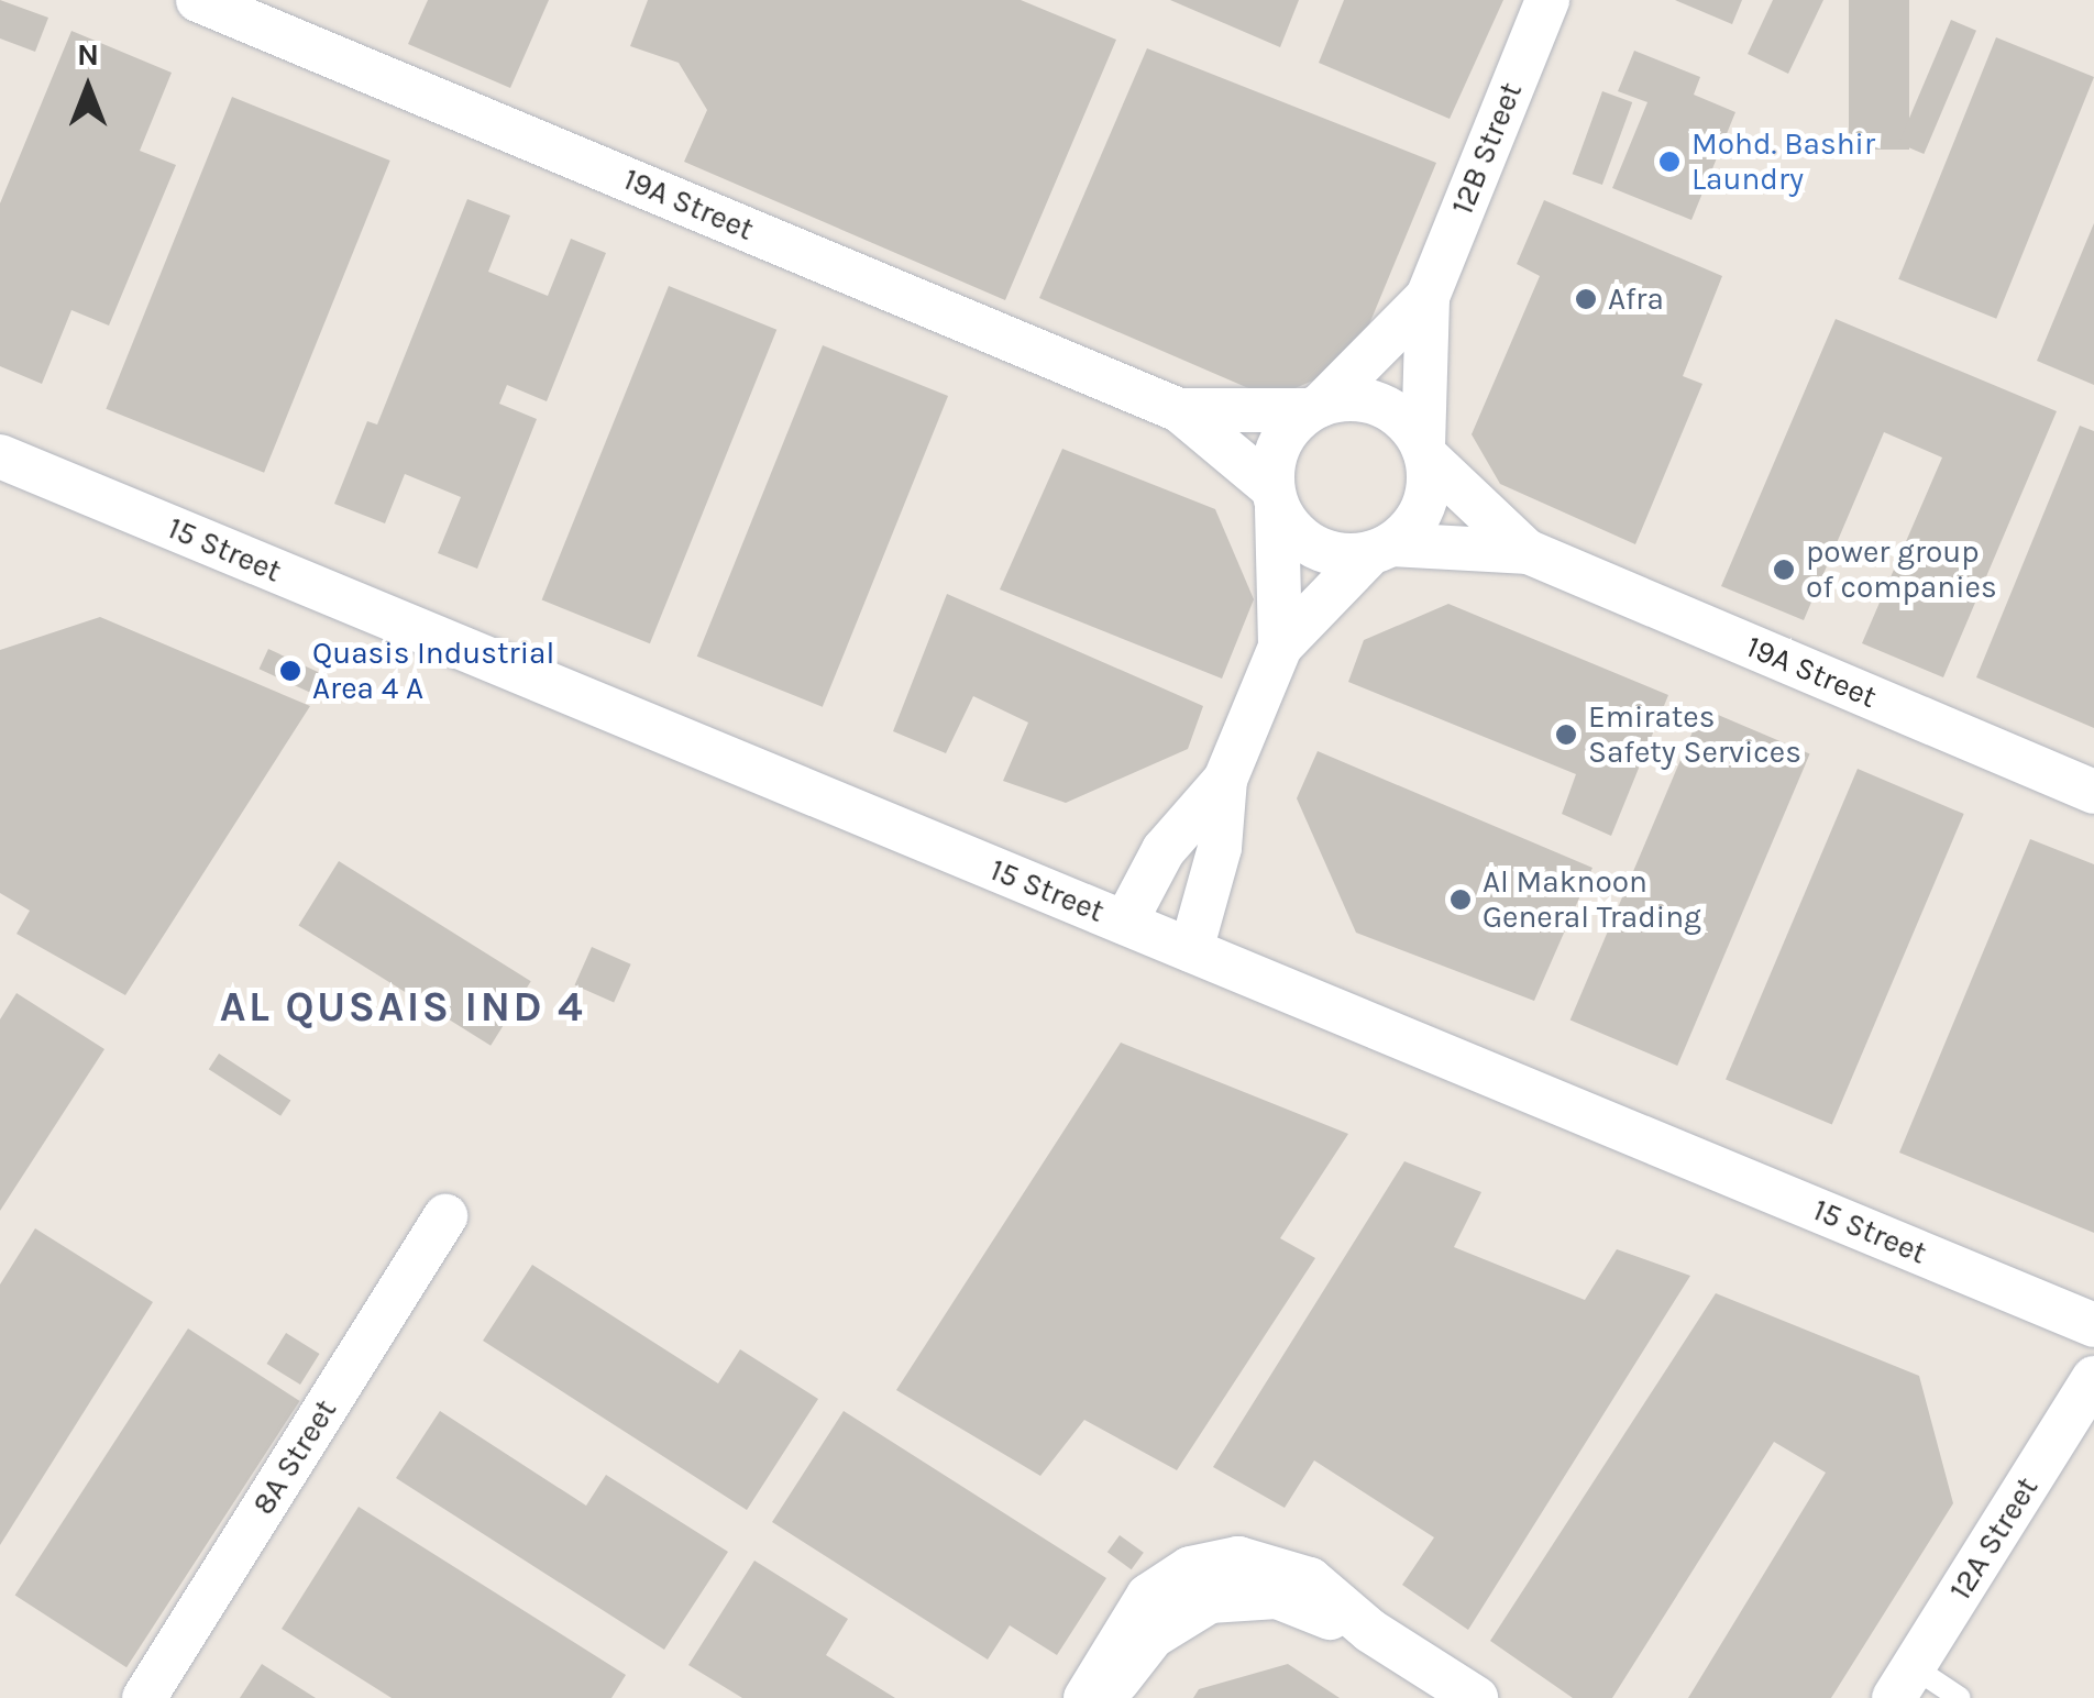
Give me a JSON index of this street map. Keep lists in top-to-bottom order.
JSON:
{
  "streets": {
    "street": [
      "12B Street",
      "19A Street",
      "15 Street",
      "8A Street",
      "12A Street"
    ]
  },
  "districts": ["AL QUSAIS IND 4"],
  "places": [
    "Mohd. Bashir Laundry",
    "Afra",
    "power group of companies",
    "Quasis Industrial Area 4 A",
    "Emirates Safety Services",
    "Al Maknoon General Trading"
  ],
  "north": "top"
}
